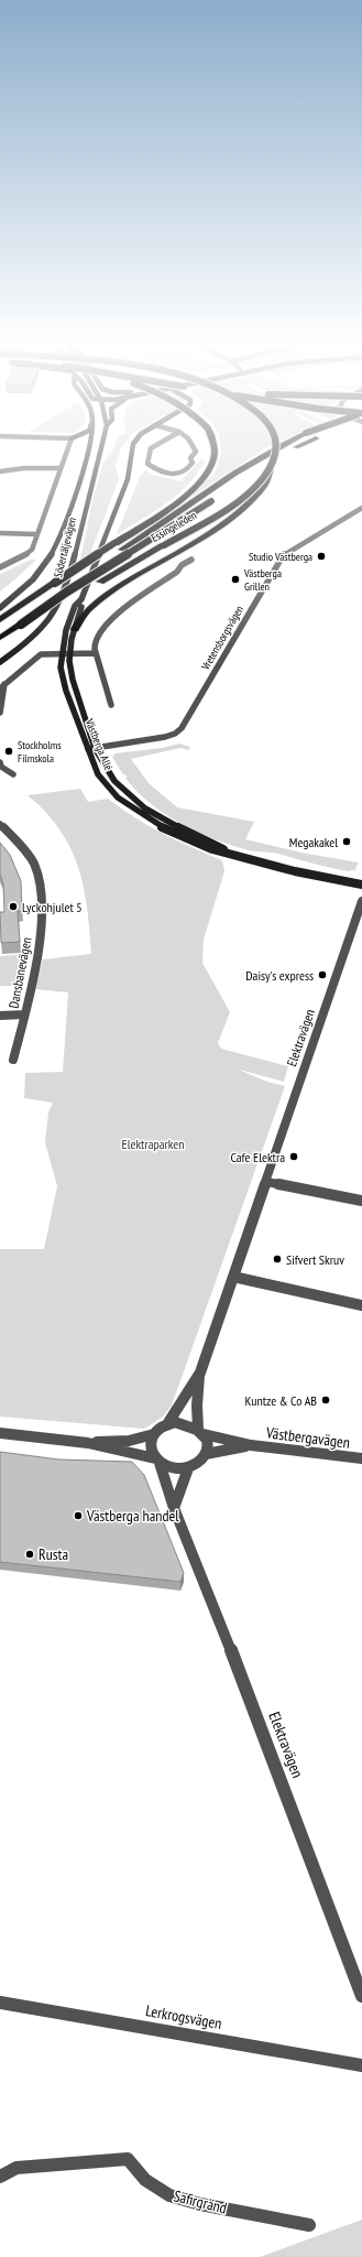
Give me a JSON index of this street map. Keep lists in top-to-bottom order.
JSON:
{
  "streets": {
    "highway": ["Essingeleden"],
    "street": [
      "Södertäljevägen",
      "Vretensborgsvägen",
      "Västberga Allé",
      "Dansbanevägen",
      "Elektravägen",
      "Västbergavägen",
      "Lerkrogsvägen",
      "Safirgränd"
    ]
  },
  "crossings": [
    ["Vretensborgsvägen", "Västberga Allé"],
    ["Elektravägen", "Västbergavägen"]
  ],
  "parks": ["Elektraparken"],
  "places": [
    "Studio Västberga",
    "Västberga Grillen",
    "Stockholms Filmskola",
    "Megakakel",
    "Lyckohjulet 5",
    "Daisy's express",
    "Cafe Elektra",
    "Sifvert Skruv",
    "Kuntze & Co AB",
    "Västberga handel",
    "Rusta"
  ]
}
